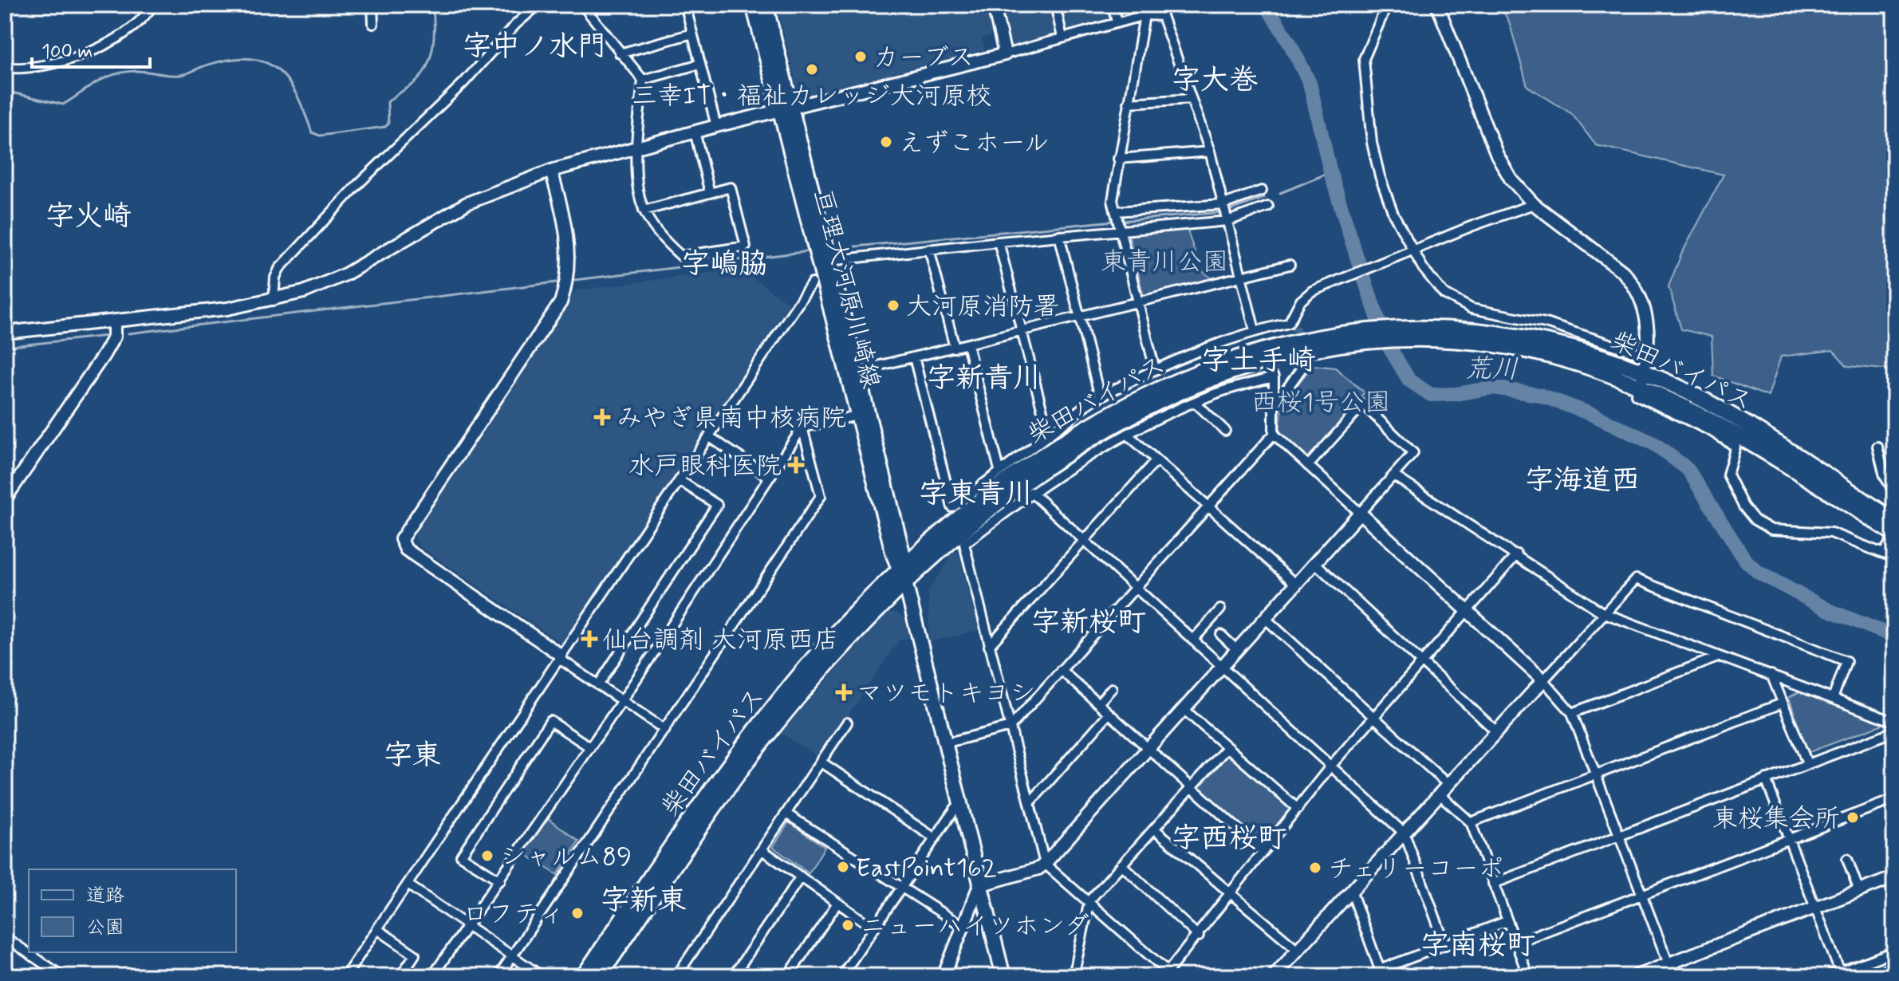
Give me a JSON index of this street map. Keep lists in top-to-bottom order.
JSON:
{
  "streets": {
    "highway": ["柴田バイパス"],
    "main road": ["亘理大河原川崎線"]
  },
  "crossings": [
    ["亘理大河原川崎線", "柴田バイパス"]
  ],
  "districts": [
    "字中ノ水門",
    "字大巻",
    "字火崎",
    "字嶋脇",
    "字土手崎",
    "字新青川",
    "字海道西",
    "字東青川",
    "字新桜町",
    "字東",
    "字西桜町",
    "字新東",
    "字南桜町"
  ],
  "water": ["荒川"],
  "parks": ["東青川公園", "西桜1号公園"],
  "places": {
    "other": [
      "カーブス",
      "三幸IT・福祉カレッジ大河原校",
      "えずこホール",
      "大河原消防署",
      "東桜集会所",
      "シャルム89",
      "EastPoint162",
      "チェリーコーポ",
      "ロフティ",
      "ニューハイツホンダ"
    ],
    "health": [
      "みやぎ県南中核病院",
      "水戸眼科医院",
      "仙台調剤 大河原西店",
      "マツモトキヨシ"
    ]
  },
  "legend": ["道路", "公園"],
  "scale_bar": "100 m"
}
